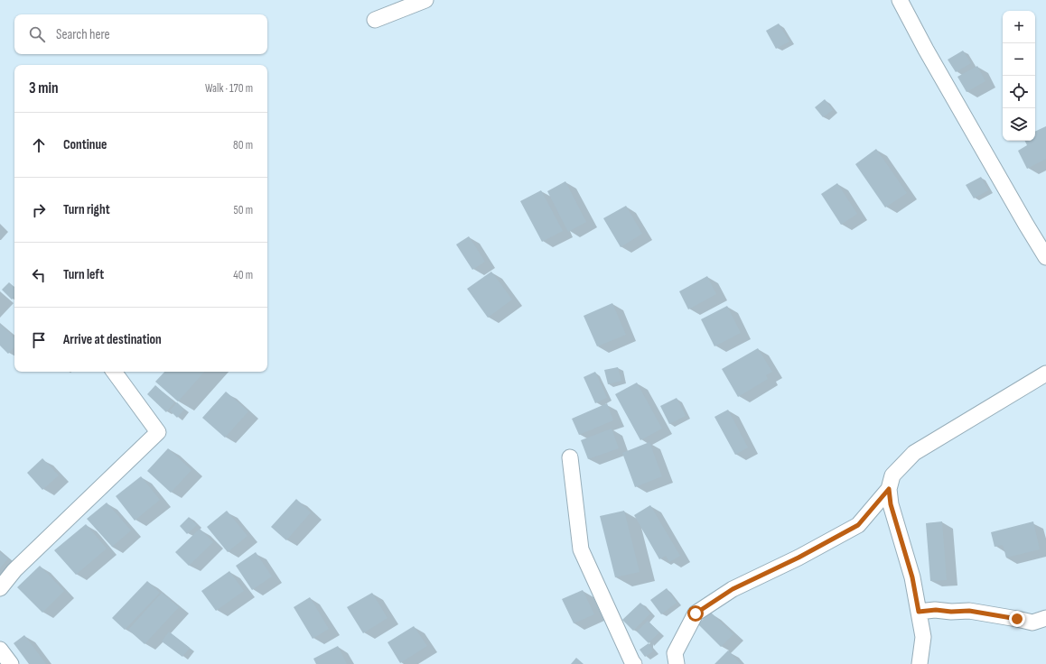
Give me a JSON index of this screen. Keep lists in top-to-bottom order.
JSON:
{
  "page": {
    "map_buttons": ["+", "−"],
    "search": "Search here",
    "heading": ["3 min", "Walk · 170 m"],
    "list": [
      ["Continue", "80 m"],
      ["Turn right", "50 m"],
      ["Turn left", "40 m"],
      "Arrive at destination"
    ]
  }
}
